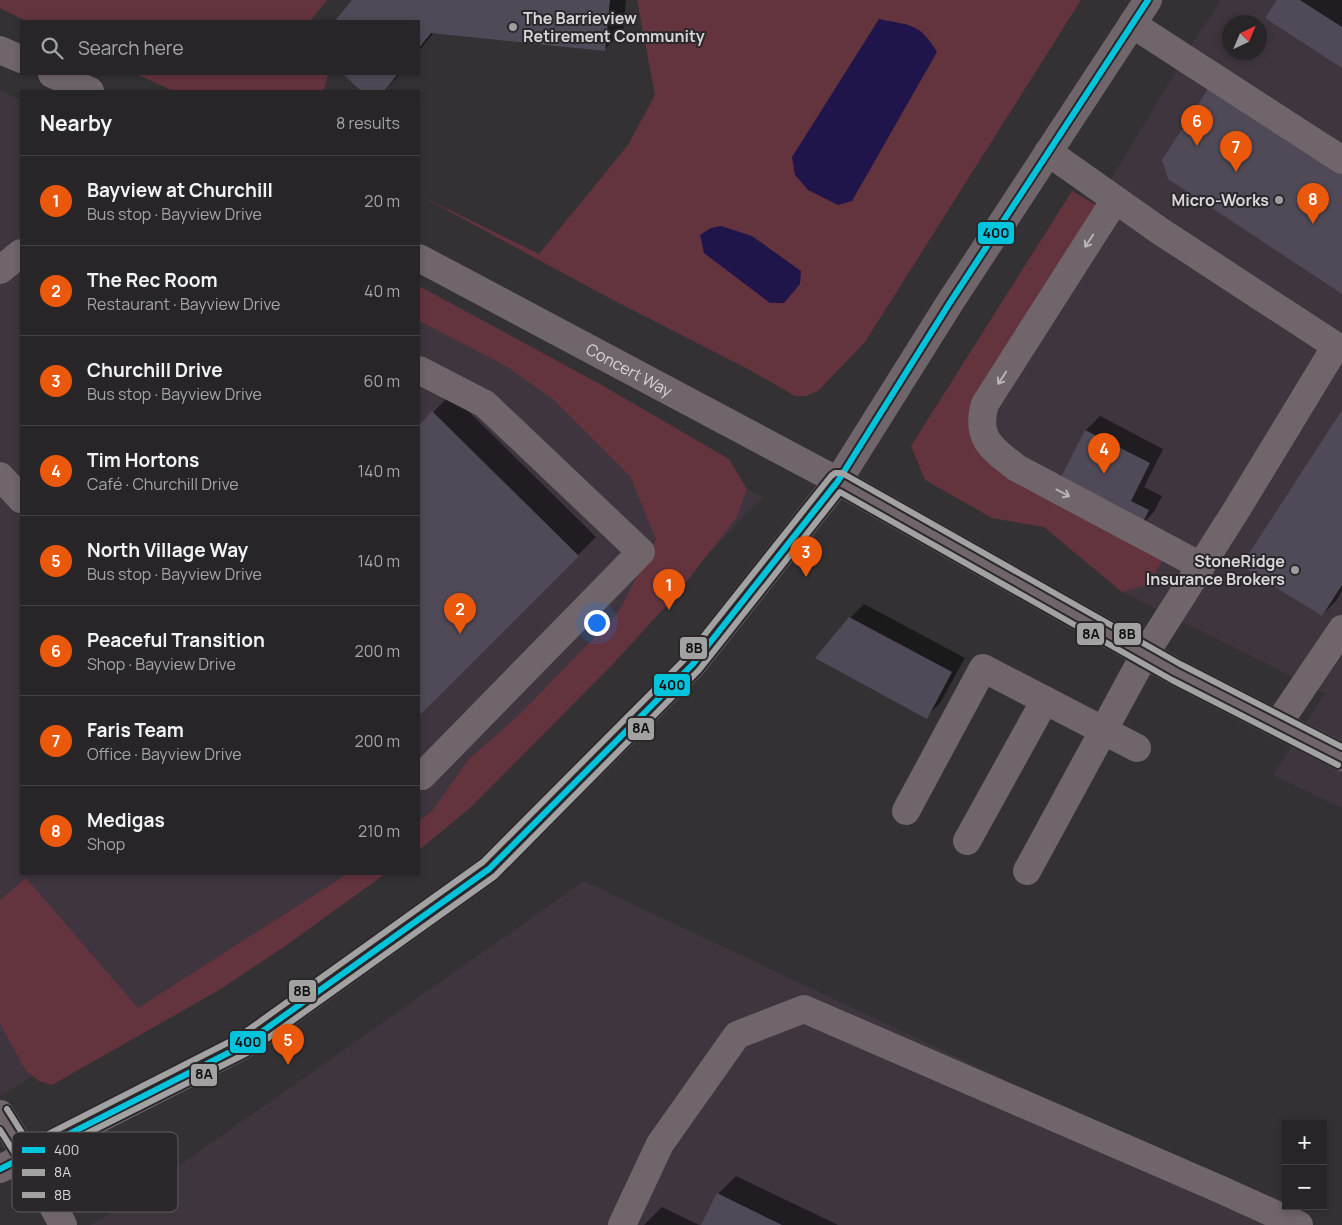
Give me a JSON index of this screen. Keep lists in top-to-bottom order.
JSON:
{
  "streets": {
    "street": ["Concert Way"]
  },
  "places": ["The Barrieview Retirement Community", "Micro-Works", "StoneRidge Insurance Brokers"],
  "lines": ["transit line 400", "transit line 8B", "transit line 8A"],
  "legend": ["400", "8A", "8B"],
  "north": "top right",
  "page": {
    "search": "Search here",
    "heading": ["Nearby", "8 results"],
    "pins": [
      "6",
      "7",
      "8",
      "4",
      "3",
      "1",
      "2",
      "5"
    ],
    "list": [
      {
        "mark": "1",
        "name": "Bayview at Churchill",
        "note": "Bus stop · Bayview Drive",
        "value": "20 m"
      },
      {
        "mark": "2",
        "name": "The Rec Room",
        "note": "Restaurant · Bayview Drive",
        "value": "40 m"
      },
      {
        "mark": "3",
        "name": "Churchill Drive",
        "note": "Bus stop · Bayview Drive",
        "value": "60 m"
      },
      {
        "mark": "4",
        "name": "Tim Hortons",
        "note": "Café · Churchill Drive",
        "value": "140 m"
      },
      {
        "mark": "5",
        "name": "North Village Way",
        "note": "Bus stop · Bayview Drive",
        "value": "140 m"
      },
      {
        "mark": "6",
        "name": "Peaceful Transition",
        "note": "Shop · Bayview Drive",
        "value": "200 m"
      },
      {
        "mark": "7",
        "name": "Faris Team",
        "note": "Office · Bayview Drive",
        "value": "200 m"
      },
      {
        "mark": "8",
        "name": "Medigas",
        "note": "Shop",
        "value": "210 m"
      }
    ],
    "map_buttons": ["+", "−"]
  }
}
